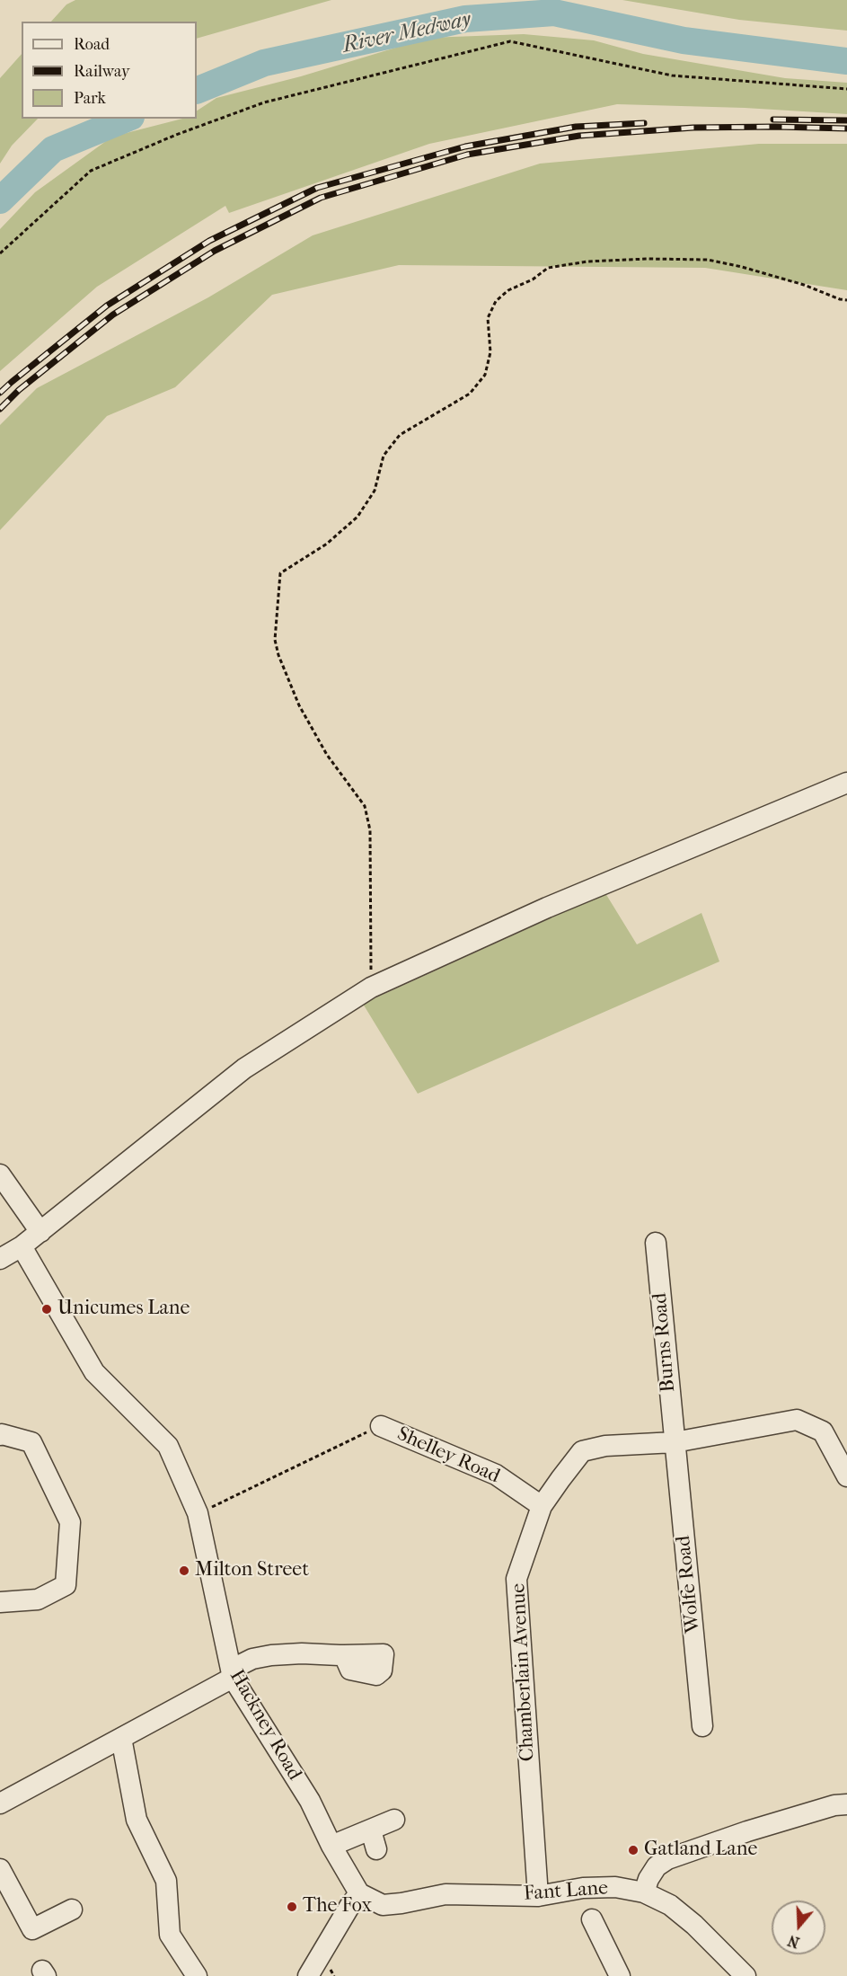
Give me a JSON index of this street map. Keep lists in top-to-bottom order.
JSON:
{
  "streets": {
    "street": [
      "Burns Road",
      "Shelley Road",
      "Wolfe Road",
      "Chamberlain Avenue",
      "Hackney Road",
      "Fant Lane"
    ]
  },
  "crossings": [
    ["Burns Road", "Wolfe Road"],
    ["Burns Road", "Chamberlain Avenue"],
    ["Shelley Road", "Chamberlain Avenue"],
    ["Wolfe Road", "Chamberlain Avenue"],
    ["Chamberlain Avenue", "Fant Lane"],
    ["Hackney Road", "Fant Lane"]
  ],
  "water": ["River Medway"],
  "places": [
    "Unicumes Lane",
    "Milton Street",
    "Gatland Lane",
    "The Fox"
  ],
  "legend": ["Road", "Railway", "Park"],
  "north": "bottom"
}
